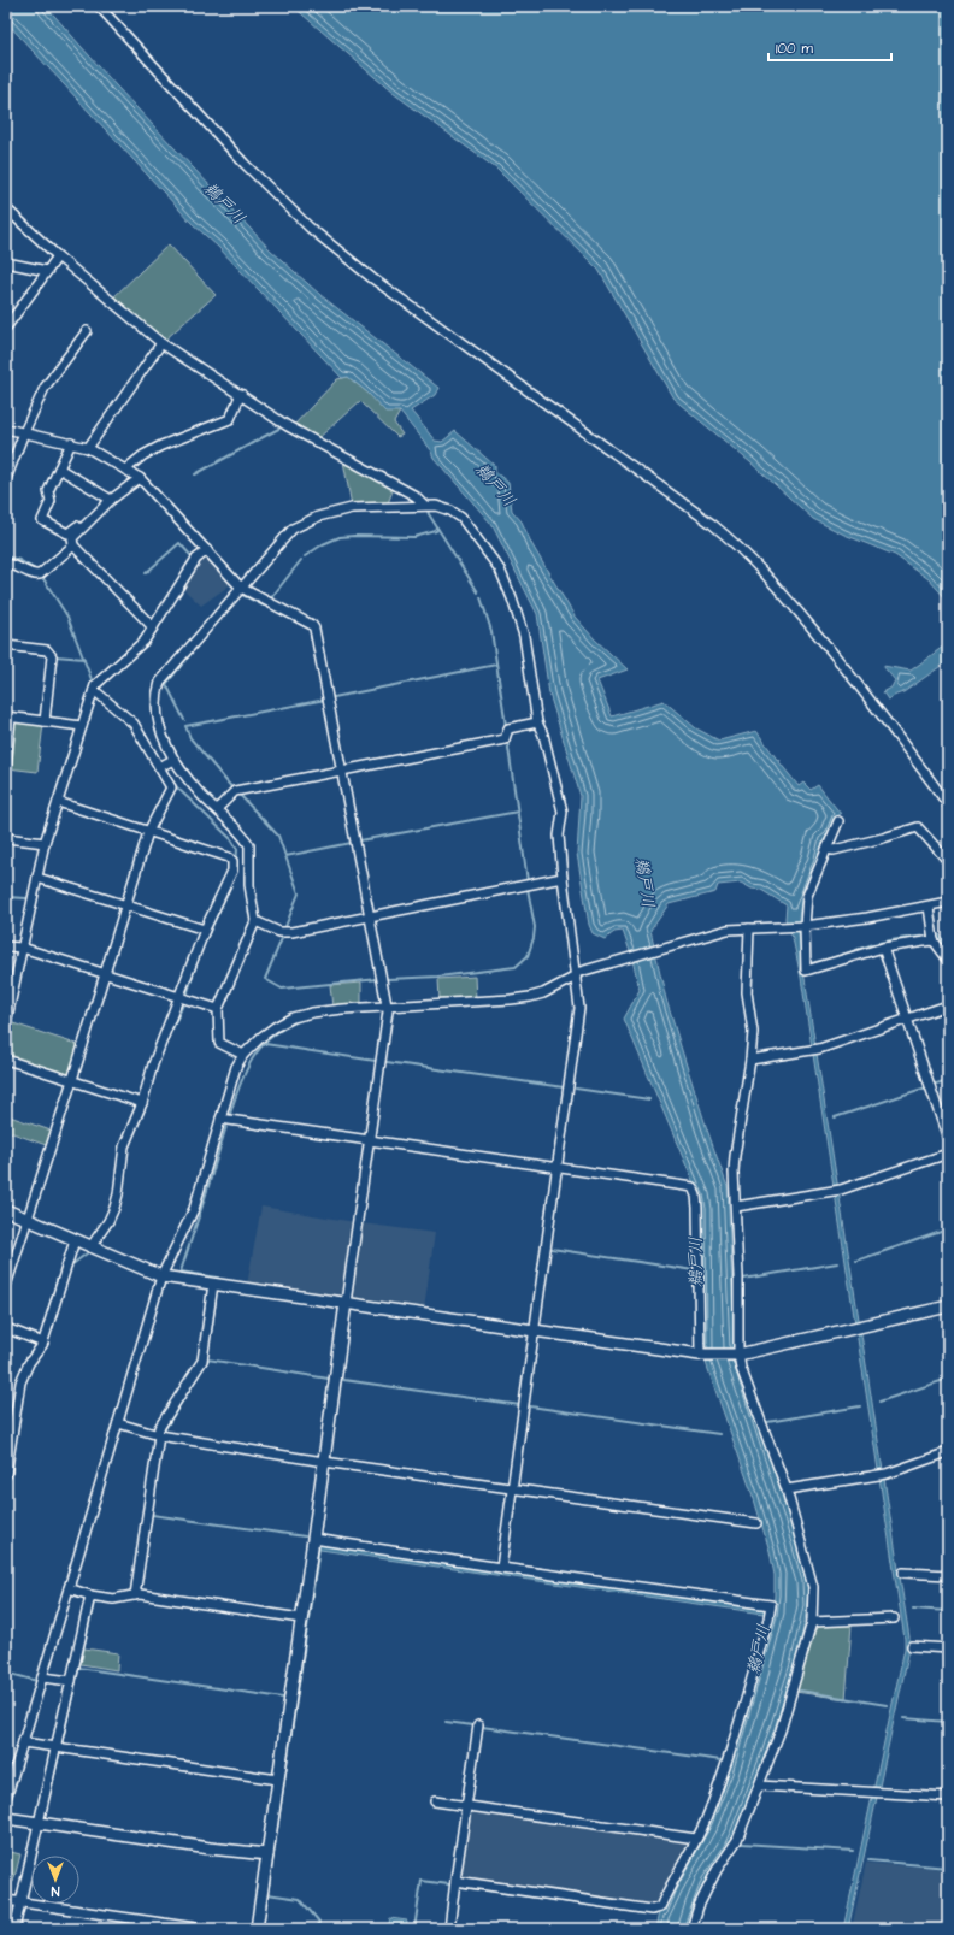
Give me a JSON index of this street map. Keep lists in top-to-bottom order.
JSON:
{
  "water": ["鵜戸川"],
  "scale_bar": "100 m",
  "north": "bottom"
}
